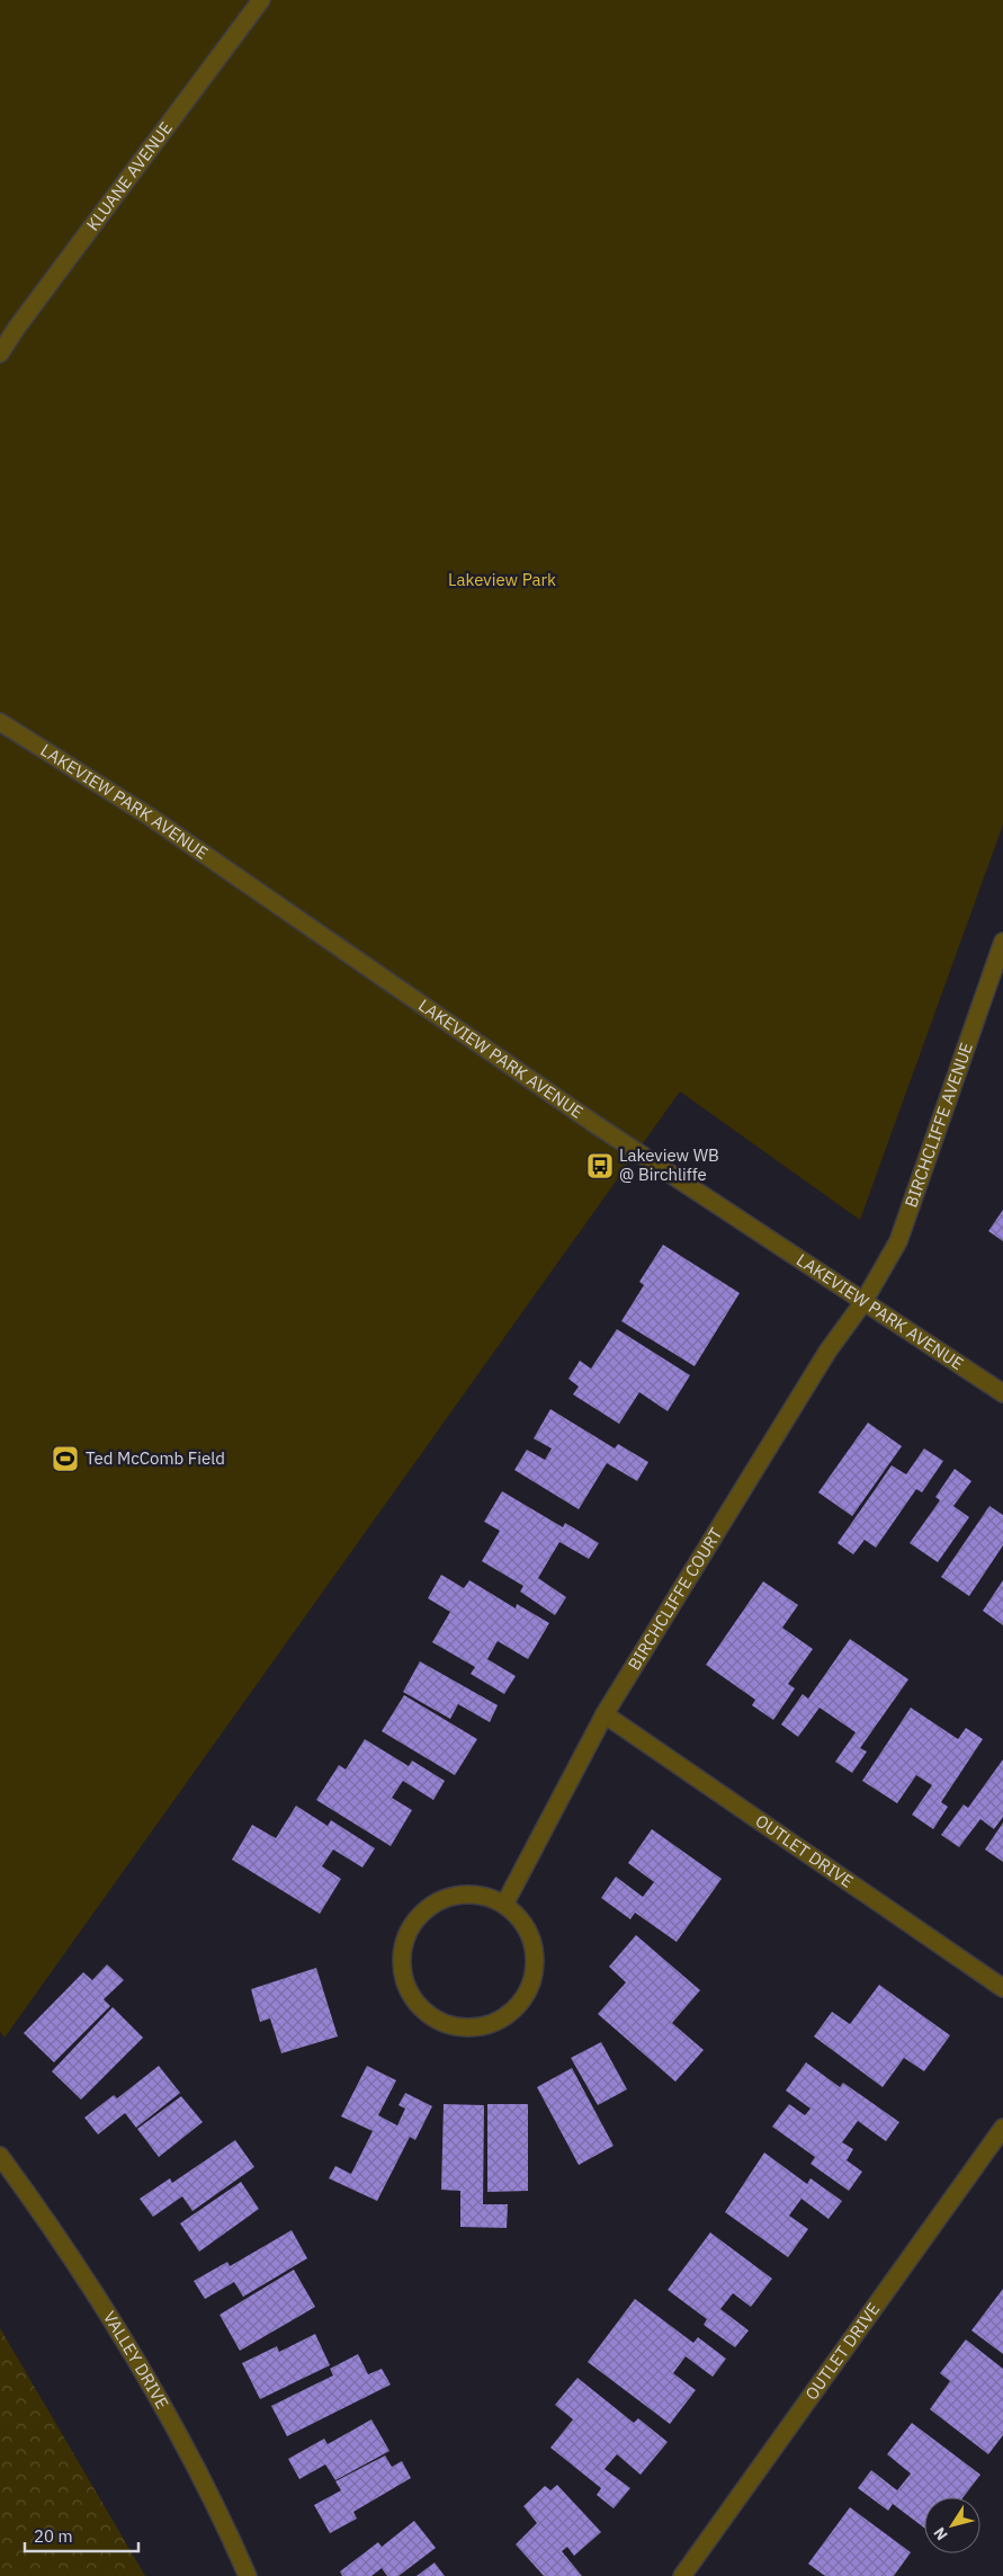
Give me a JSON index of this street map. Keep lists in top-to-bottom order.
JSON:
{
  "streets": {
    "street": [
      "KLUANE AVENUE",
      "LAKEVIEW PARK AVENUE",
      "BIRCHCLIFFE AVENUE",
      "BIRCHCLIFFE COURT",
      "OUTLET DRIVE",
      "VALLEY DRIVE"
    ]
  },
  "crossings": [
    ["LAKEVIEW PARK AVENUE", "BIRCHCLIFFE AVENUE"],
    ["LAKEVIEW PARK AVENUE", "BIRCHCLIFFE COURT"],
    ["BIRCHCLIFFE AVENUE", "BIRCHCLIFFE COURT"],
    ["BIRCHCLIFFE COURT", "OUTLET DRIVE"]
  ],
  "parks": ["Lakeview Park"],
  "places": {
    "bus stop": ["Lakeview WB @ Birchliffe"],
    "sports": ["Ted McComb Field"]
  },
  "scale_bar": "20 m",
  "north": "bottom left"
}
